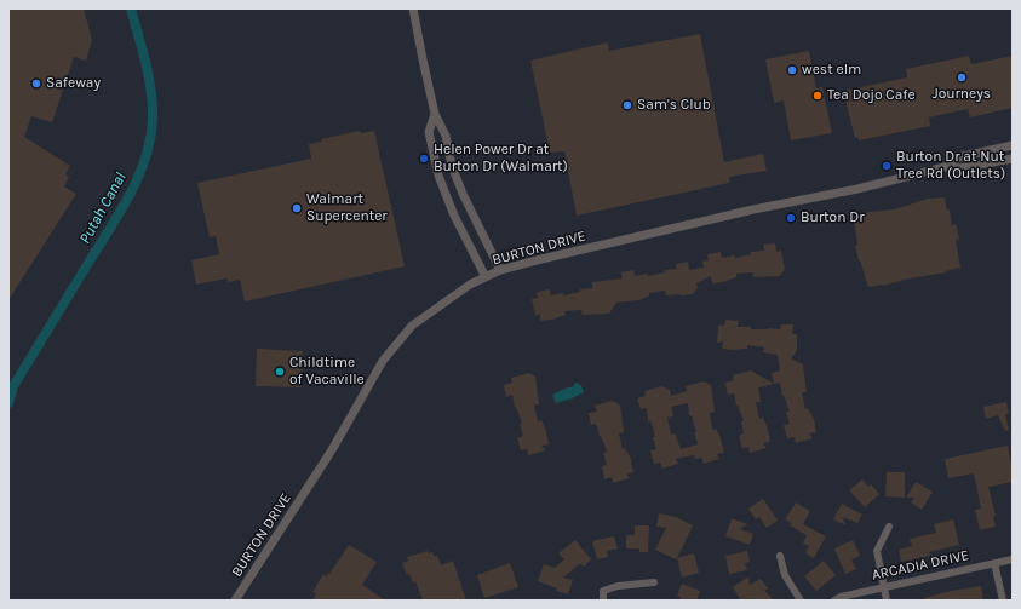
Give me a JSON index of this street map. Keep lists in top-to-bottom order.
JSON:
{
  "streets": {
    "street": ["BURTON DRIVE", "ARCADIA DRIVE"]
  },
  "water": ["Putah Canal"],
  "places": [
    "west elm",
    "Journeys",
    "Safeway",
    "Tea Dojo Cafe",
    "Sam's Club",
    "Helen Power Dr at Burton Dr (Walmart)",
    "Burton Dr at Nut Tree Rd (Outlets)",
    "Walmart Supercenter",
    "Burton Dr",
    "Childtime of Vacaville"
  ]
}
